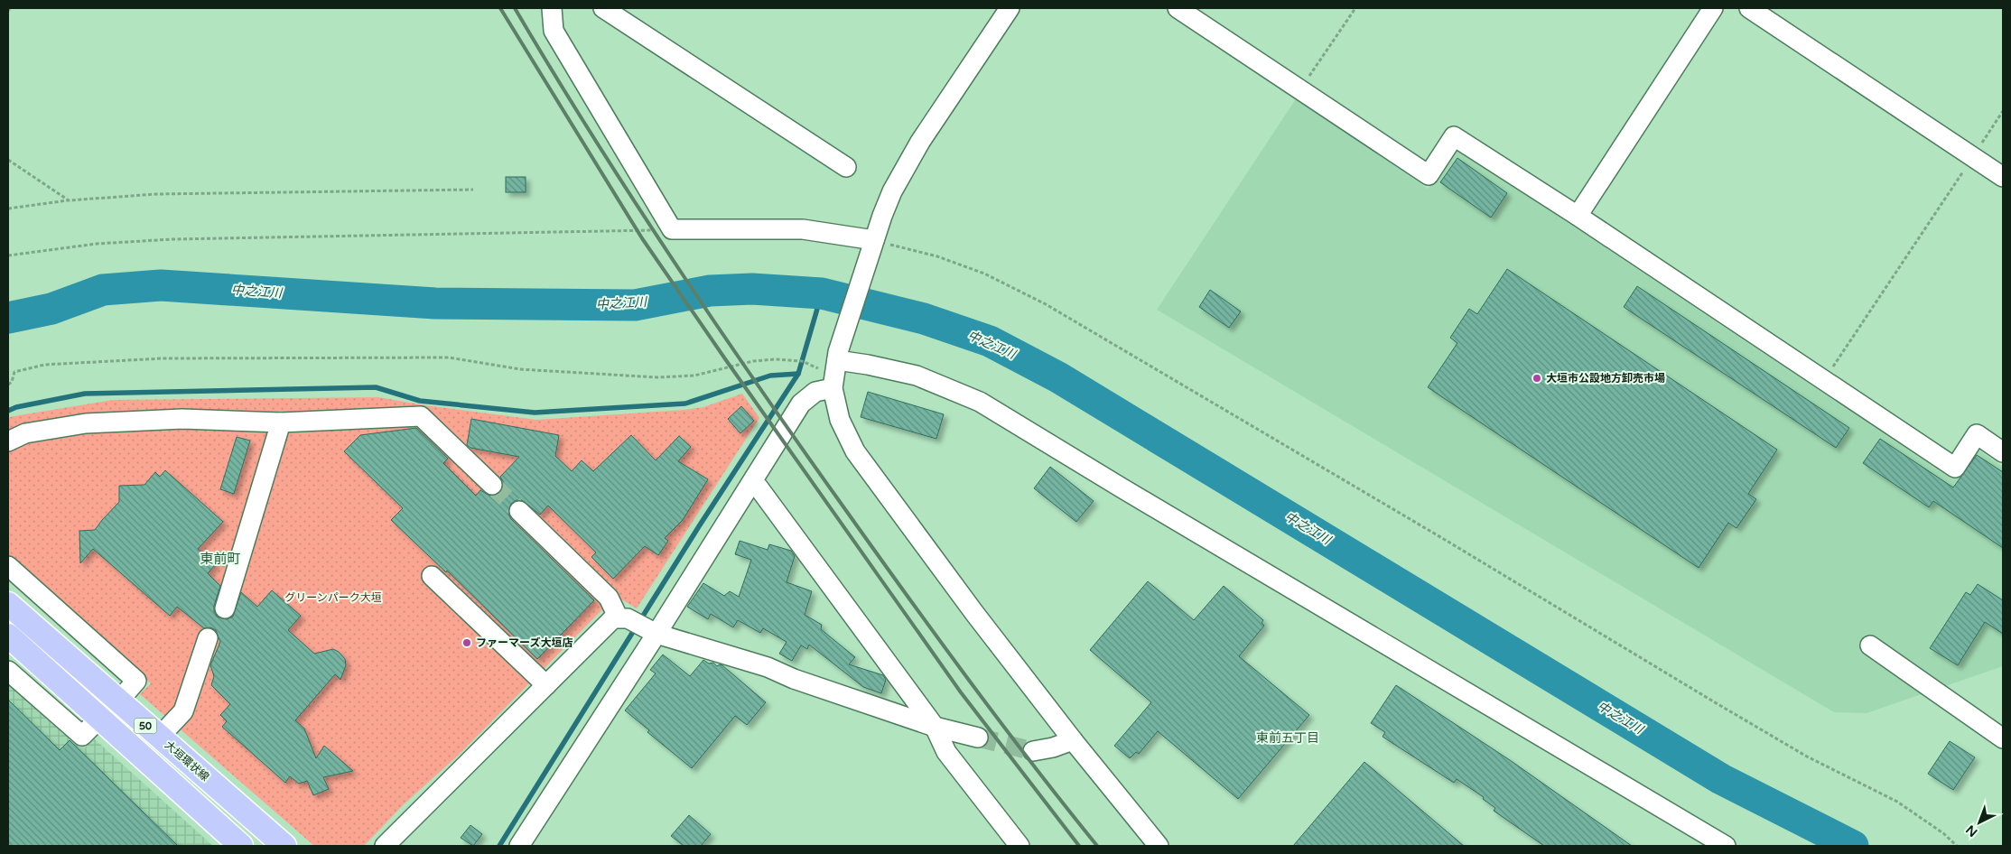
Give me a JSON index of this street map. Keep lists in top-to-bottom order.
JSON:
{
  "streets": {
    "main road": ["50", "大垣環状線"]
  },
  "districts": ["東前町", "東前五丁目"],
  "water": ["中之江川"],
  "parks": ["グリーンパーク大垣"],
  "places": ["大垣市公設地方卸売市場", "ファーマーズ大垣店"],
  "north": "bottom left"
}
